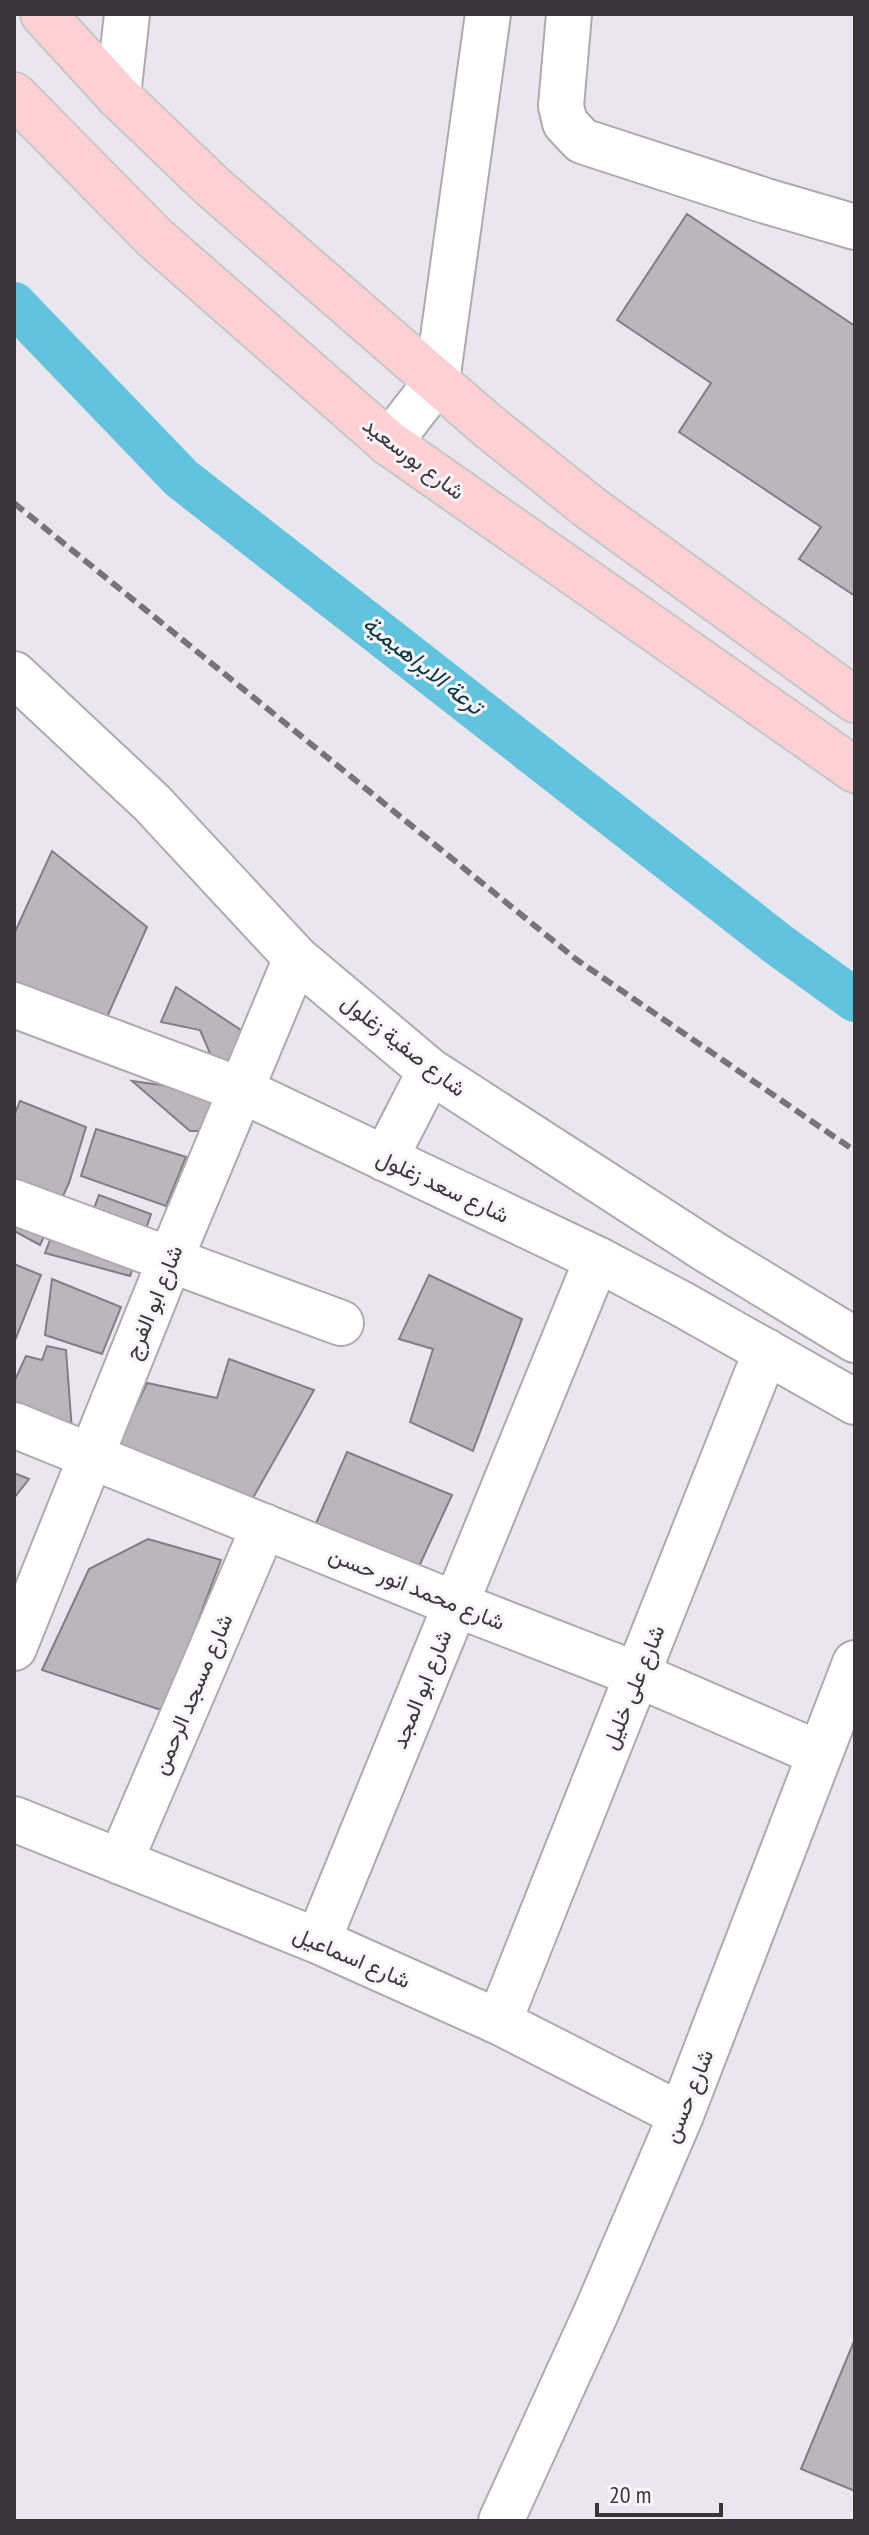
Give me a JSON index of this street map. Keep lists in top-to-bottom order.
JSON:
{
  "streets": {
    "main road": ["شارع بورسعيد"],
    "street": [
      "شارع صفية زغلول",
      "شارع سعد زغلول",
      "شارع ابو الفرج",
      "شارع محمد انور حسن",
      "شارع على خليل",
      "شارع ابو المجد",
      "شارع مسجد الرحمن",
      "شارع اسماعيل",
      "شارع حسن"
    ]
  },
  "crossings": [
    ["شارع صفية زغلول", "شارع ابو الفرج"],
    ["شارع سعد زغلول", "شارع ابو الفرج"],
    ["شارع سعد زغلول", "شارع على خليل"],
    ["شارع سعد زغلول", "شارع ابو المجد"],
    ["شارع ابو الفرج", "شارع محمد انور حسن"],
    ["شارع محمد انور حسن", "شارع على خليل"],
    ["شارع محمد انور حسن", "شارع ابو المجد"],
    ["شارع محمد انور حسن", "شارع مسجد الرحمن"],
    ["شارع محمد انور حسن", "شارع حسن"],
    ["شارع على خليل", "شارع اسماعيل"],
    ["شارع ابو المجد", "شارع اسماعيل"],
    ["شارع مسجد الرحمن", "شارع اسماعيل"],
    ["شارع اسماعيل", "شارع حسن"]
  ],
  "water": ["ترعة الابراهيمية"],
  "scale_bar": "20 m"
}
